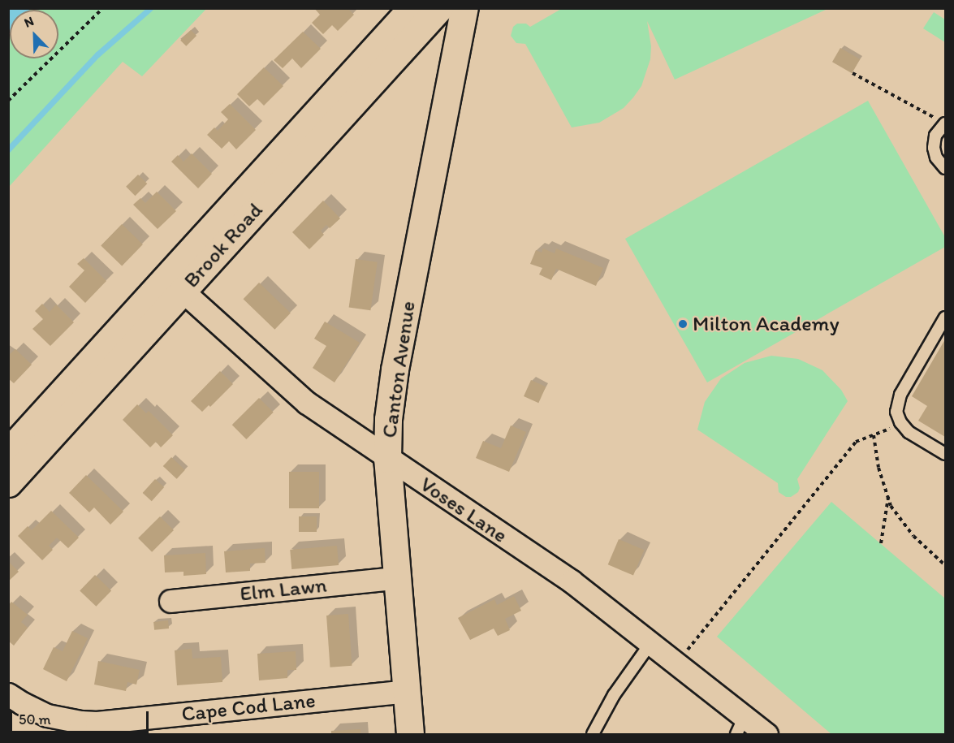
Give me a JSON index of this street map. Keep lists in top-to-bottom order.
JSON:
{
  "streets": {
    "main road": ["Brook Road", "Canton Avenue"],
    "street": ["Voses Lane", "Elm Lawn", "Cape Cod Lane"]
  },
  "crossings": [
    ["Brook Road", "Voses Lane"],
    ["Canton Avenue", "Voses Lane"],
    ["Canton Avenue", "Elm Lawn"],
    ["Canton Avenue", "Cape Cod Lane"]
  ],
  "places": ["Milton Academy"],
  "scale_bar": "50 m",
  "north": "top left"
}
